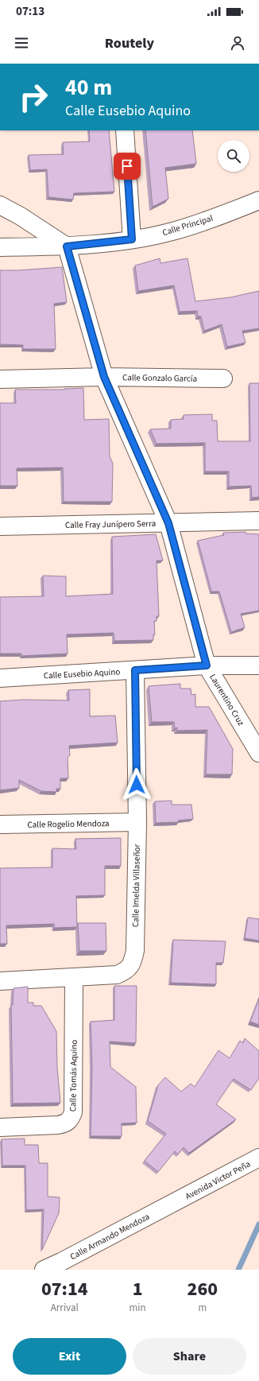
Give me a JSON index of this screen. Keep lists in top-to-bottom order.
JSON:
{
  "streets": {
    "street": [
      "Calle Principal",
      "Calle Gonzalo García",
      "Calle Fray Junípero Serra",
      "Calle Eusebio Aquino",
      "Laurentino Cruz",
      "Calle Rogelio Mendoza",
      "Calle Imelda Villaseñor",
      "Calle Tomás Aquino",
      "Avenida Victor Peña",
      "Calle Armando Mendoza"
    ]
  },
  "crossings": [
    ["Calle Principal", "Laurentino Cruz"],
    ["Calle Gonzalo García", "Laurentino Cruz"],
    ["Calle Fray Junípero Serra", "Laurentino Cruz"],
    ["Calle Eusebio Aquino", "Laurentino Cruz"],
    ["Calle Eusebio Aquino", "Calle Imelda Villaseñor"],
    ["Calle Rogelio Mendoza", "Calle Imelda Villaseñor"],
    ["Calle Imelda Villaseñor", "Calle Tomás Aquino"],
    ["Avenida Victor Peña", "Calle Armando Mendoza"]
  ],
  "page": {
    "status": "07:13",
    "header": "Routely",
    "turn": ["40 m", "Calle Eusebio Aquino"],
    "eta": [
      "07:14",
      "Arrival",
      "1",
      "min",
      "260",
      "m"
    ],
    "buttons": ["Exit", "Share"]
  }
}
